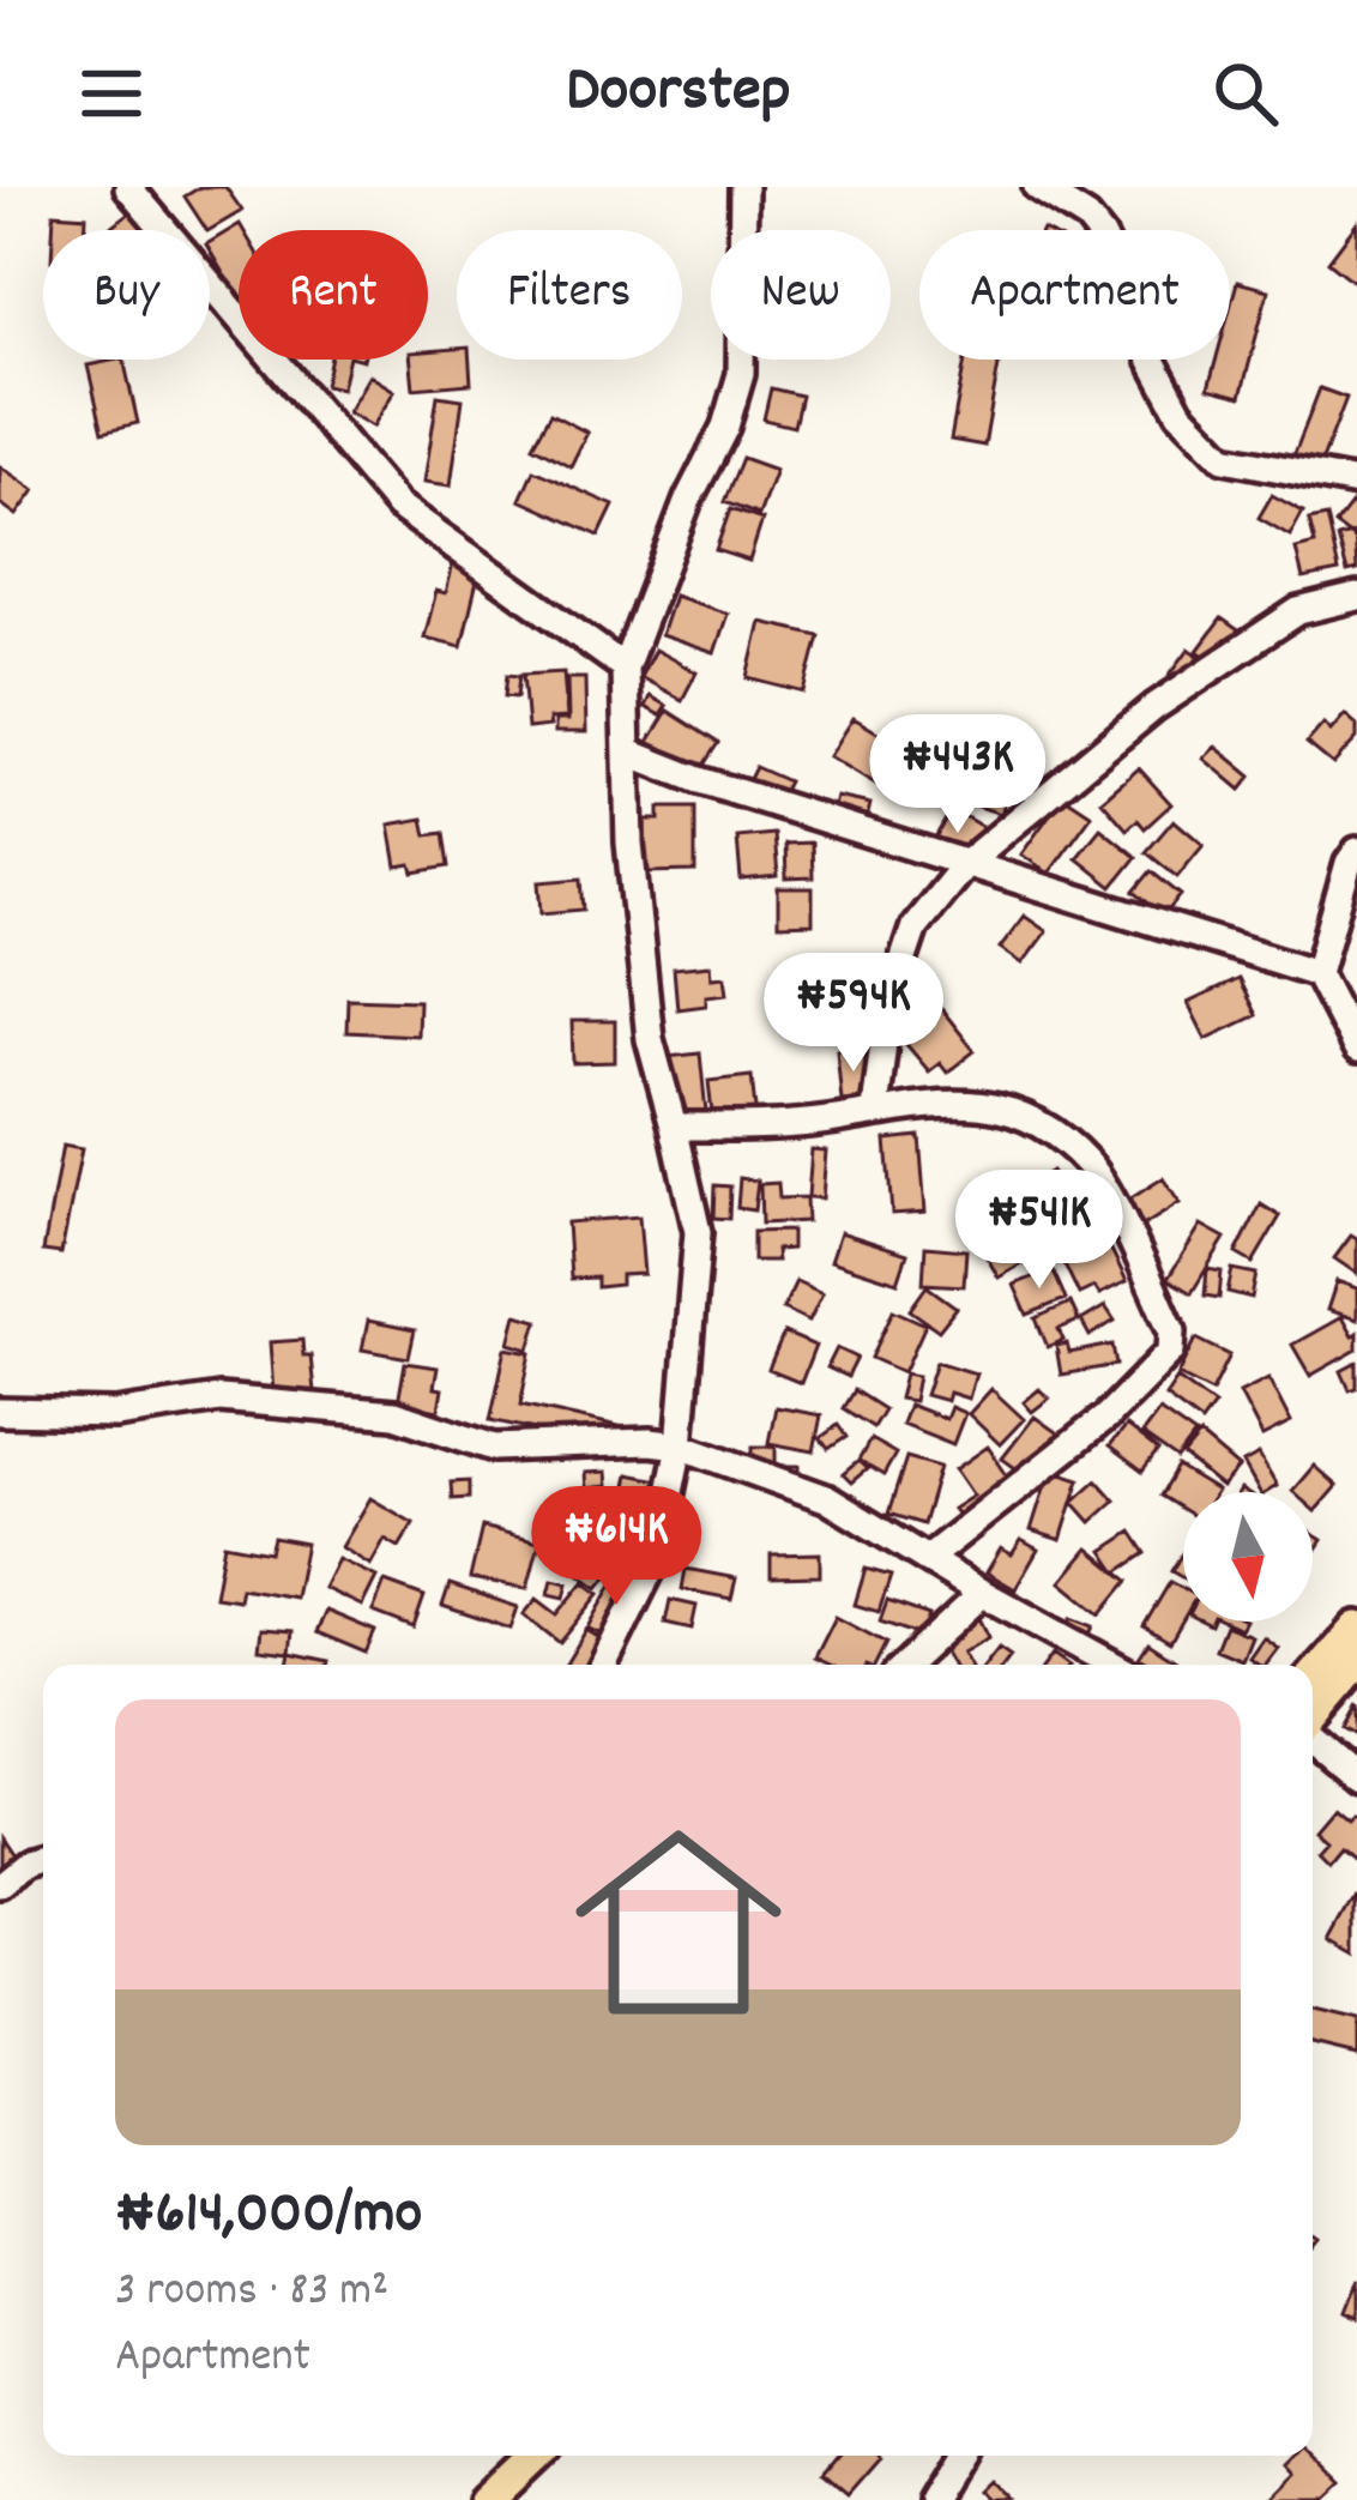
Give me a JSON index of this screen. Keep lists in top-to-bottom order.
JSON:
{
  "north": "bottom",
  "page": {
    "header": "Doorstep",
    "chip": [
      "Buy",
      "Rent",
      "Filters",
      "New",
      "Apartment"
    ],
    "price": [
      "₦443K",
      "₦594K",
      "₦541K",
      "₦614K"
    ],
    "list": [
      {
        "name": "₦614,000/mo",
        "note": "3 rooms · 83 m² · Apartment"
      }
    ]
  }
}
